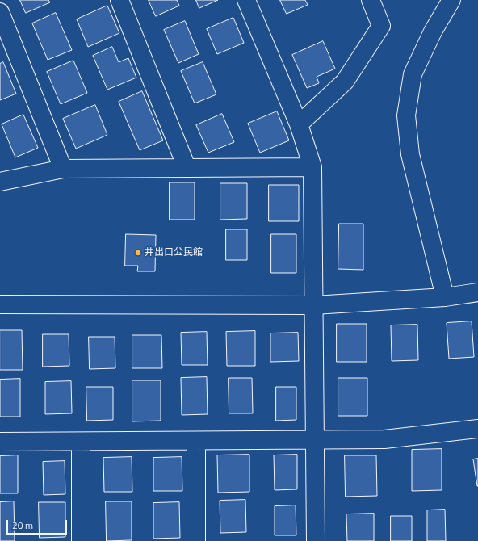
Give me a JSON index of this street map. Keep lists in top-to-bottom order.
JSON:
{
  "places": ["井出口公民館"],
  "scale_bar": "20 m"
}
